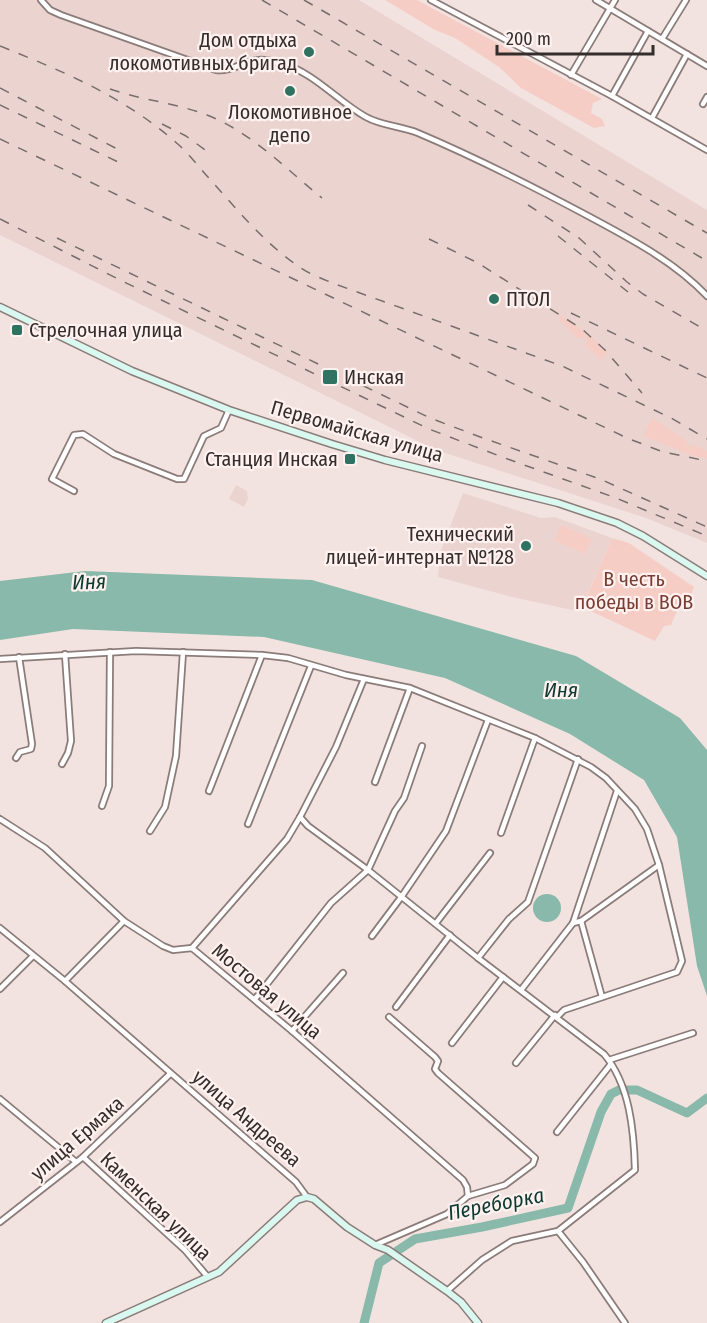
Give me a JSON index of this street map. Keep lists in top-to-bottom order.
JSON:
{
  "streets": {
    "main road": ["Первомайская улица", "улица Андреева"],
    "street": ["Мостовая улица", "улица Ермака", "Каменская улица"]
  },
  "crossings": [
    ["улица Андреева", "улица Ермака"],
    ["улица Ермака", "Каменская улица"]
  ],
  "water": ["Иня", "Переборка"],
  "parks": ["В честь победы в ВОВ"],
  "places": {
    "other": [
      "Дом отдыха локомотивных бригад",
      "Локомотивное депо",
      "ПТОЛ",
      "Технический лицей-интернат №128"
    ],
    "transit": ["Стрелочная улица", "Инская", "Станция Инская"]
  },
  "scale_bar": "200 m"
}
